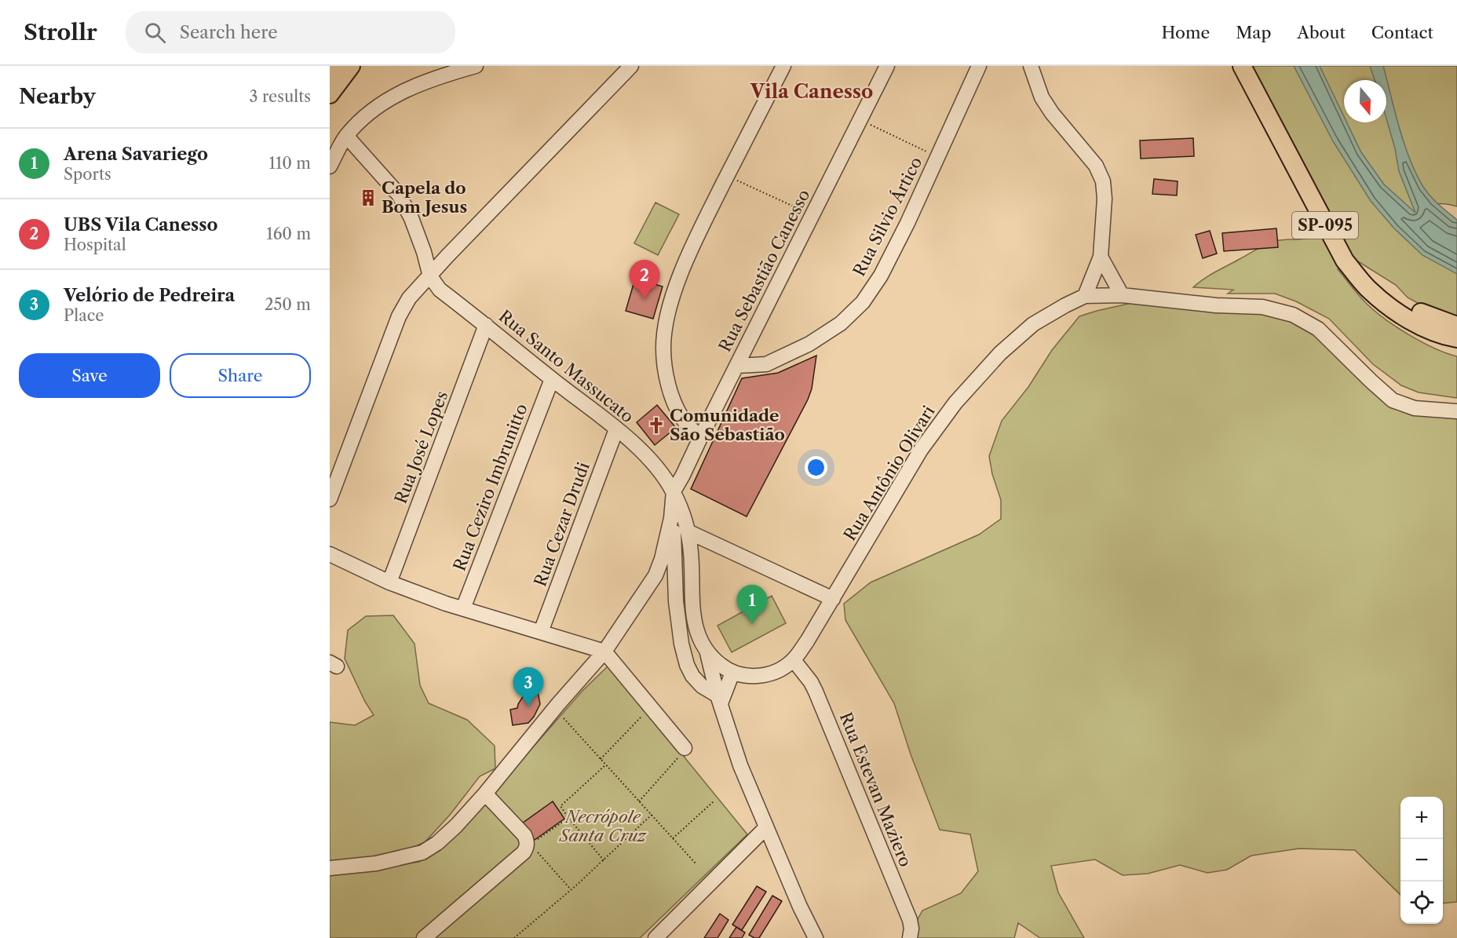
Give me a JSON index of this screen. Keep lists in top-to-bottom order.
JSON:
{
  "streets": {
    "main road": ["SP-095"],
    "street": [
      "Rua Silvio Ártico",
      "Rua Sebastião Canesso",
      "Rua Santo Massucato",
      "Rua José Lopes",
      "Rua Antônio Olivari",
      "Rua Ceziro Imbrunitto",
      "Rua Cezar Drudi",
      "Rua Estevan Maziero"
    ]
  },
  "crossings": [
    ["Rua Silvio Ártico", "Rua Sebastião Canesso"],
    ["Rua Sebastião Canesso", "Rua Santo Massucato"],
    ["Rua Sebastião Canesso", "Rua Antônio Olivari"],
    ["Rua Santo Massucato", "Rua José Lopes"],
    ["Rua Santo Massucato", "Rua Antônio Olivari"],
    ["Rua Santo Massucato", "Rua Ceziro Imbrunitto"],
    ["Rua Santo Massucato", "Rua Cezar Drudi"],
    ["Rua Antônio Olivari", "Rua Estevan Maziero"]
  ],
  "districts": ["Vila Canesso"],
  "parks": ["Necrópole Santa Cruz"],
  "places": {
    "building": ["Capela do Bom Jesus"],
    "church": ["Comunidade São Sebastião"]
  },
  "north": "bottom",
  "page": {
    "header": "Strollr",
    "search": "Search here",
    "nav": [
      "Home",
      "Map",
      "About",
      "Contact"
    ],
    "heading": ["Nearby", "3 results"],
    "list": [
      {
        "mark": "1",
        "name": "Arena Savariego",
        "note": "Sports",
        "value": "110 m"
      },
      {
        "mark": "2",
        "name": "UBS Vila Canesso",
        "note": "Hospital",
        "value": "160 m"
      },
      {
        "mark": "3",
        "name": "Velório de Pedreira",
        "note": "Place",
        "value": "250 m"
      }
    ],
    "pins": ["2", "1", "3"],
    "buttons": ["Save", "Share"],
    "map_buttons": ["+", "−"]
  }
}
